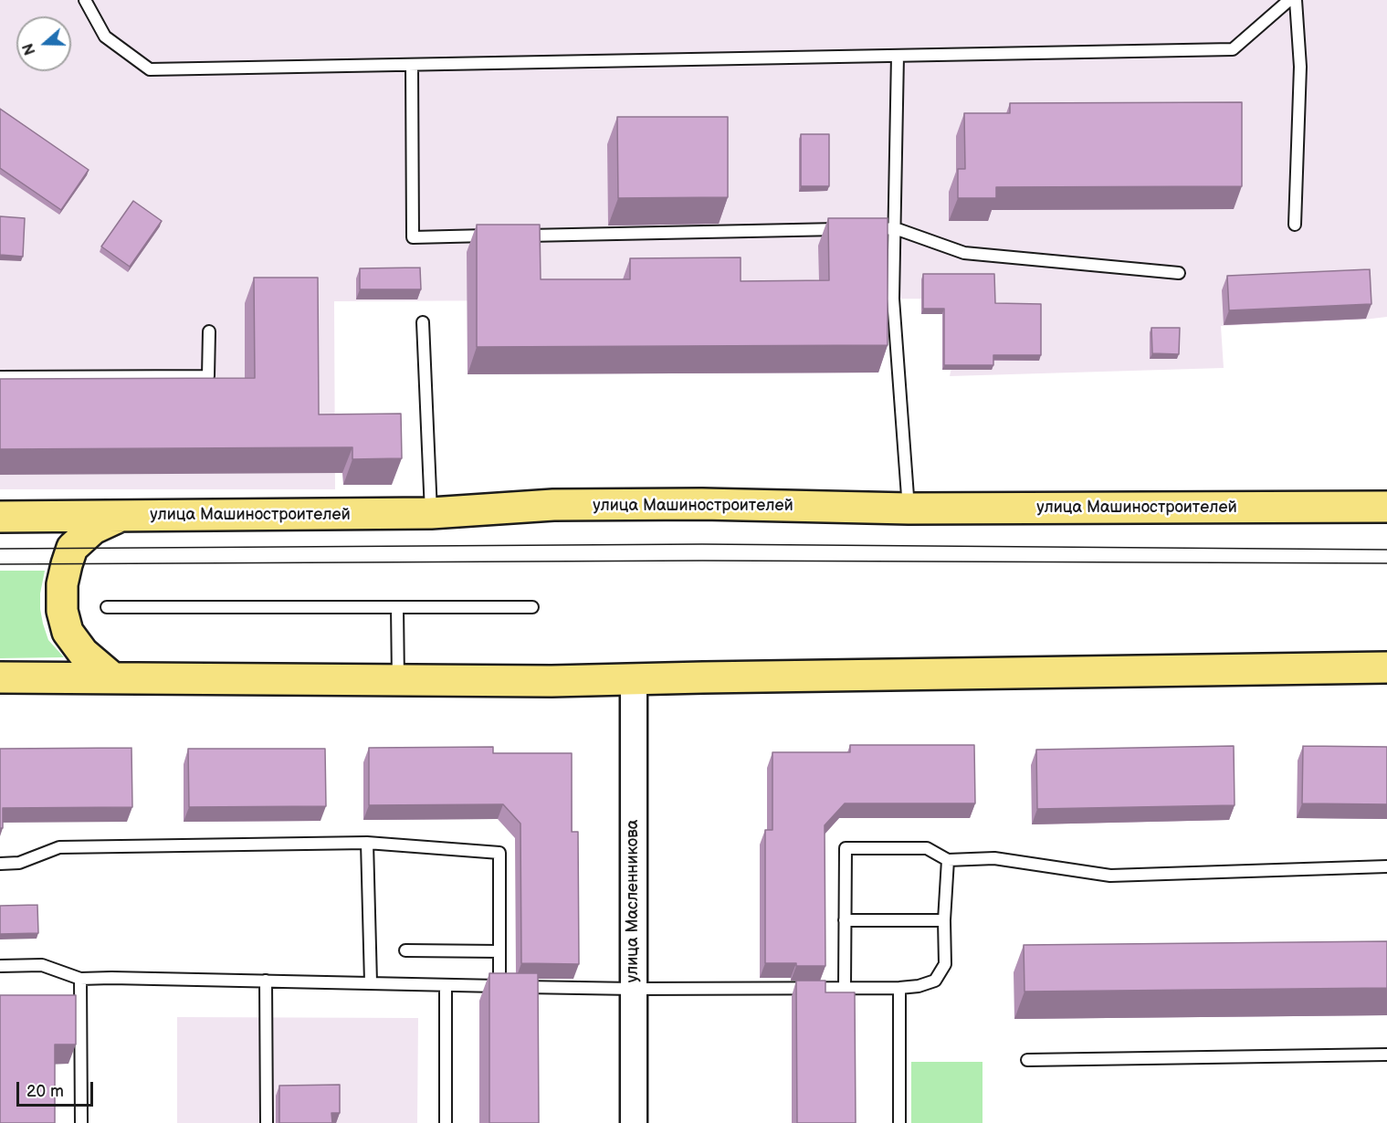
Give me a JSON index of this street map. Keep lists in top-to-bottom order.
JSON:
{
  "streets": {
    "main road": ["улица Машиностроителей"],
    "street": ["улица Масленникова"]
  },
  "scale_bar": "20 m",
  "north": "left"
}
